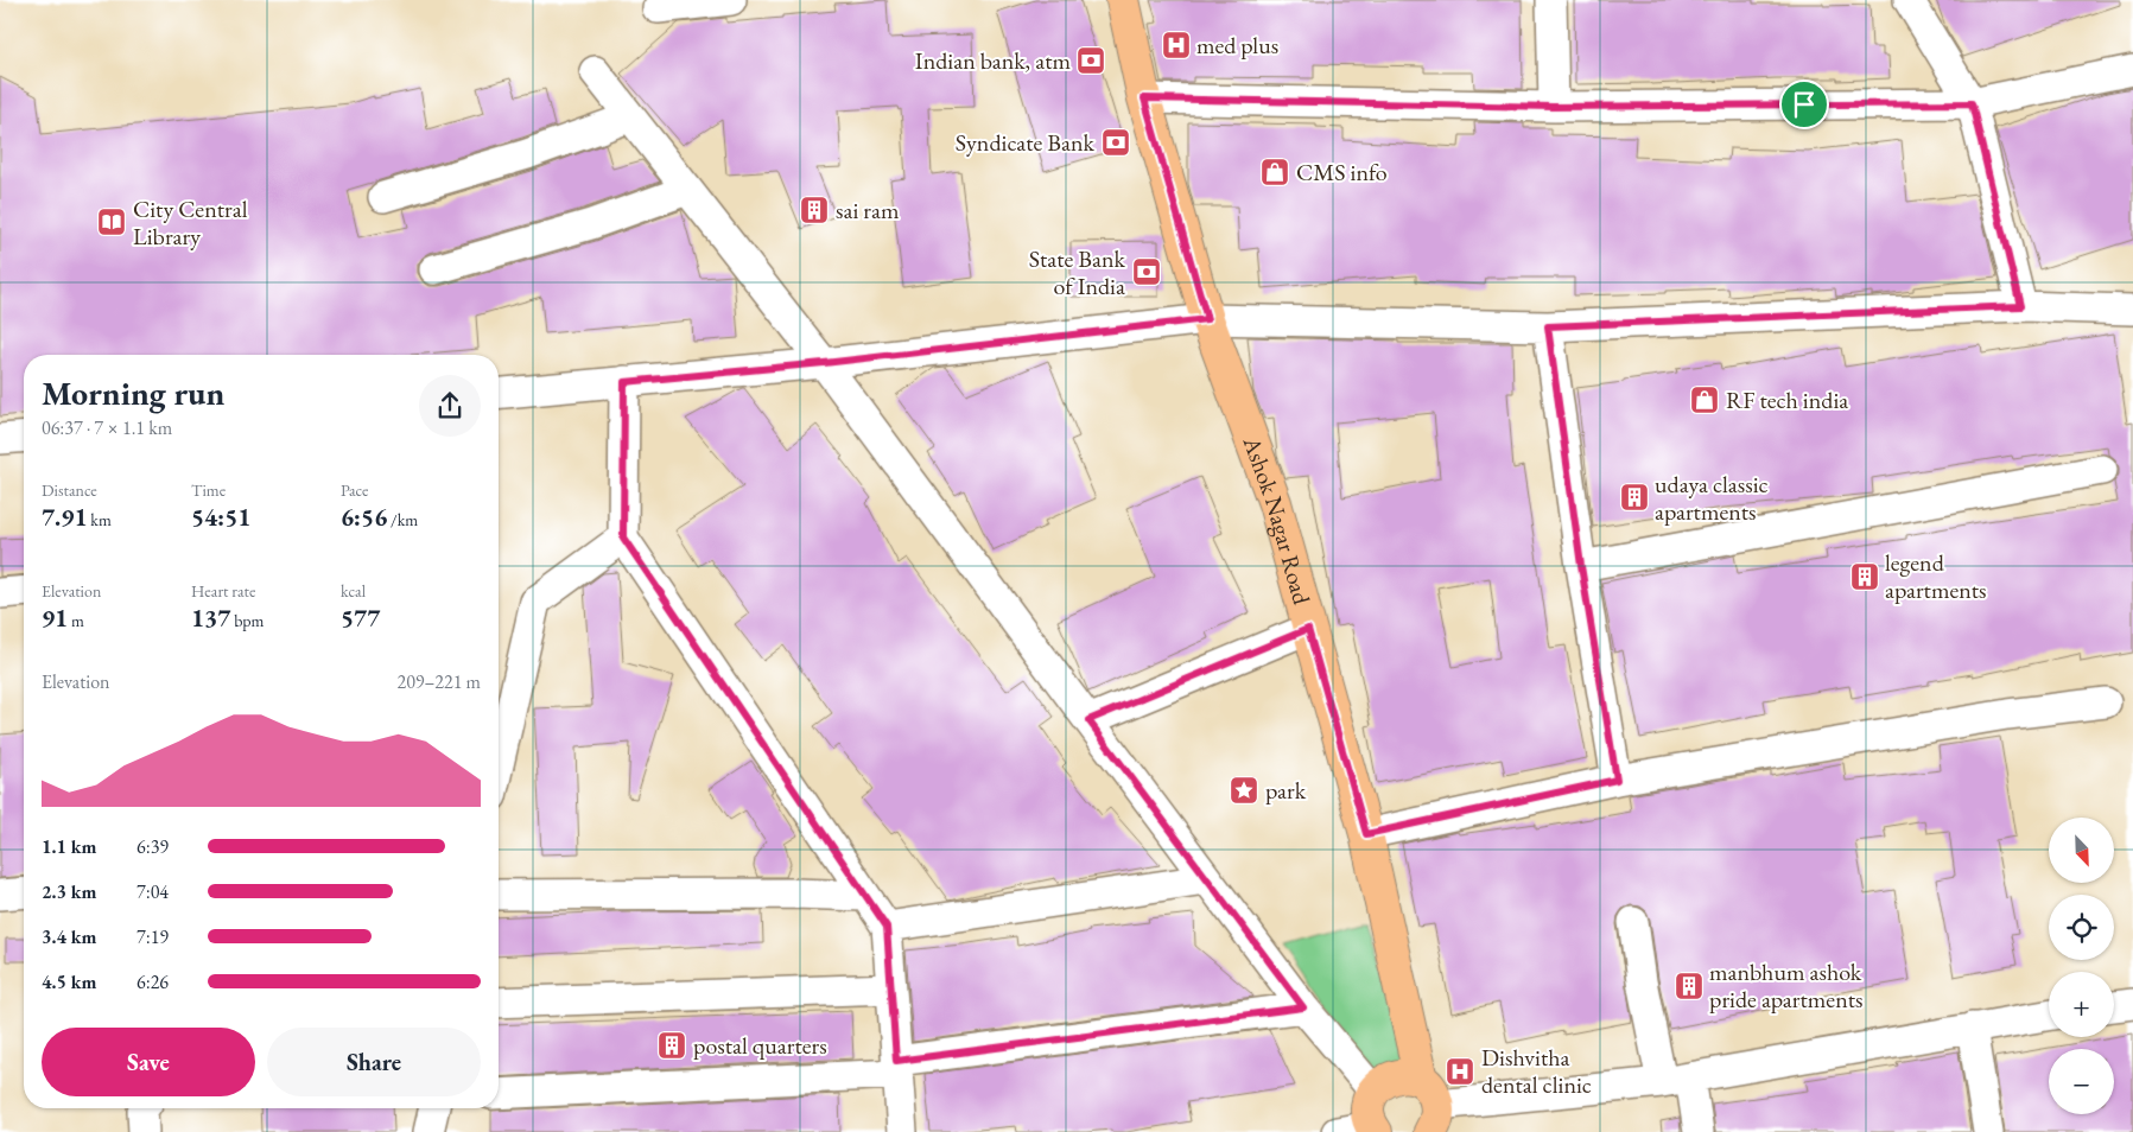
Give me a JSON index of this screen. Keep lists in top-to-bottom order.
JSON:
{
  "streets": {
    "main road": ["Ashok Nagar Road"]
  },
  "places": {
    "hospital": ["med plus", "Dishvitha dental clinic"],
    "bank": ["Indian bank, atm", "Syndicate Bank", "State Bank of India"],
    "shop": ["CMS info", "RF tech india"],
    "building": [
      "sai ram",
      "udaya classic apartments",
      "legend apartments",
      "manbhum ashok pride apartments",
      "postal quarters"
    ],
    "library": ["City Central Library"],
    "place": ["park"]
  },
  "north": "bottom right",
  "page": {
    "heading": ["Morning run", "06:37 · 7 × 1.1 km"],
    "stats": [
      ["Distance", "7.91 km"],
      ["Time", "54:51"],
      ["Pace", "6:56 /km"],
      ["Elevation", "91 m"],
      ["Heart rate", "137 bpm"],
      ["kcal", "577"]
    ],
    "chart": ["Elevation", "209–221 m"],
    "map_buttons": ["+", "−"],
    "list": [
      {
        "name": "1.1 km",
        "note": "6:39"
      },
      {
        "name": "2.3 km",
        "note": "7:04"
      },
      {
        "name": "3.4 km",
        "note": "7:19"
      },
      {
        "name": "4.5 km",
        "note": "6:26"
      }
    ],
    "buttons": ["Save", "Share"]
  }
}
